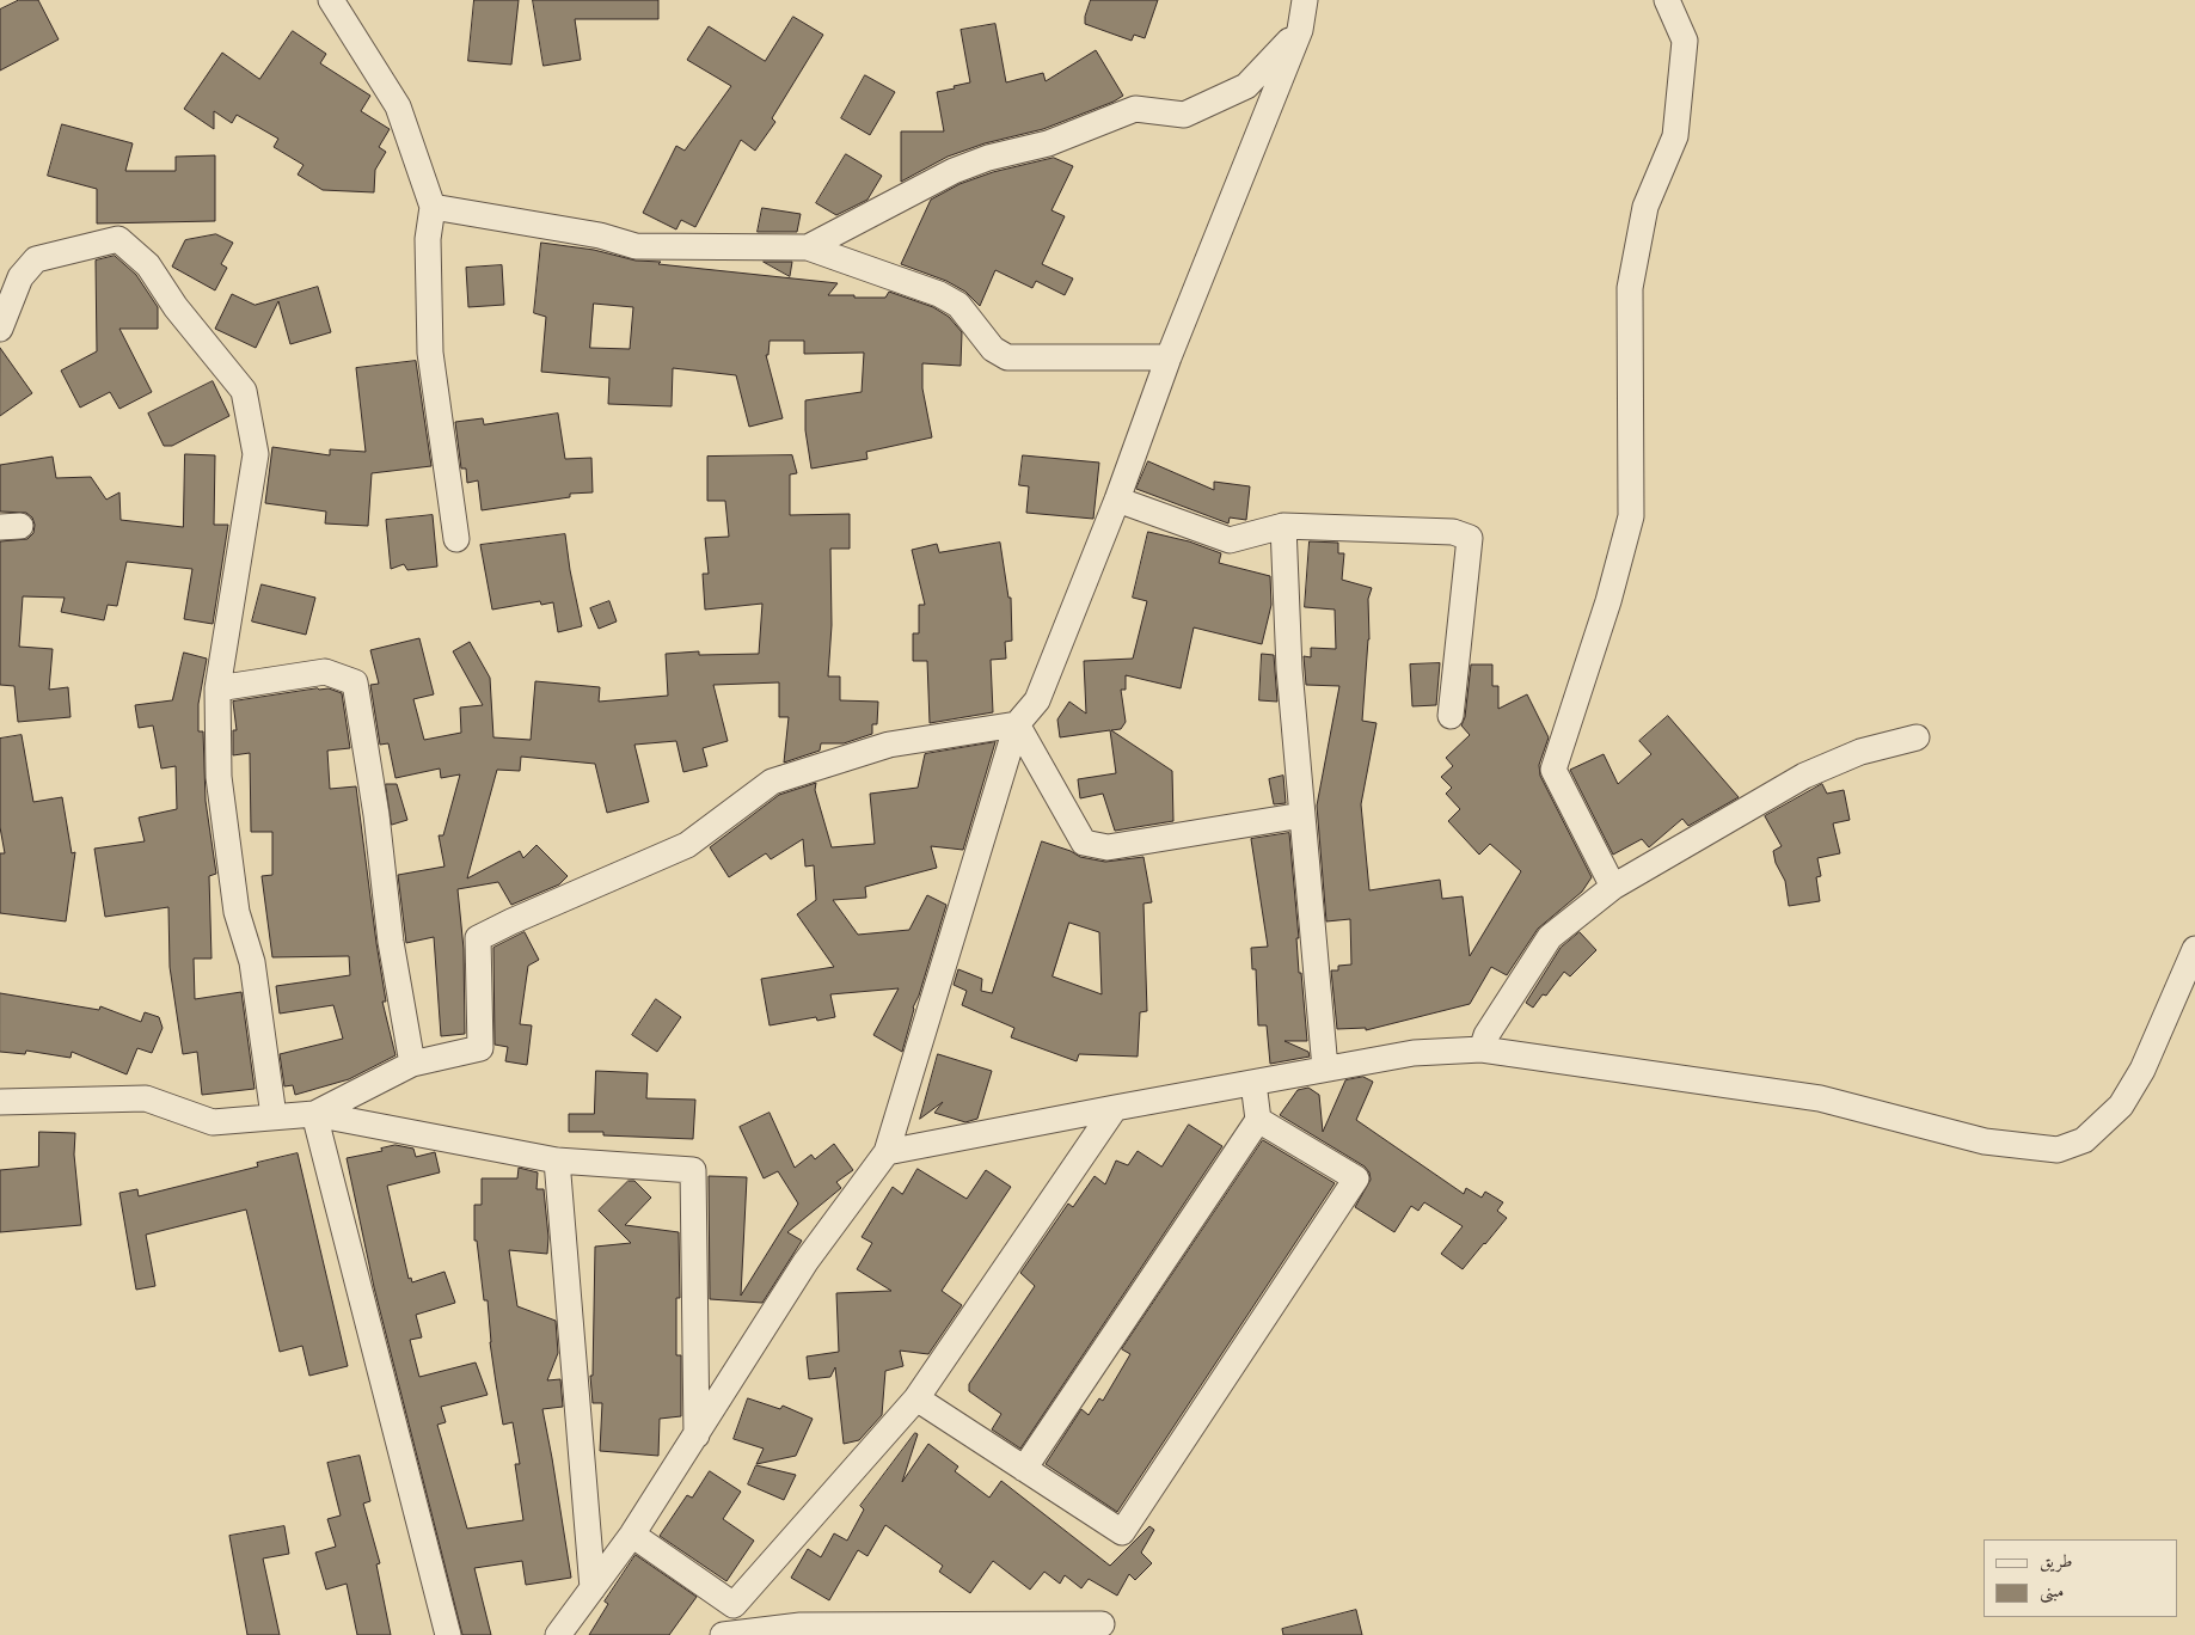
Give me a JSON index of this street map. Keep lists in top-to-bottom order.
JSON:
{
  "legend": ["طريق", "مبنى"]
}
